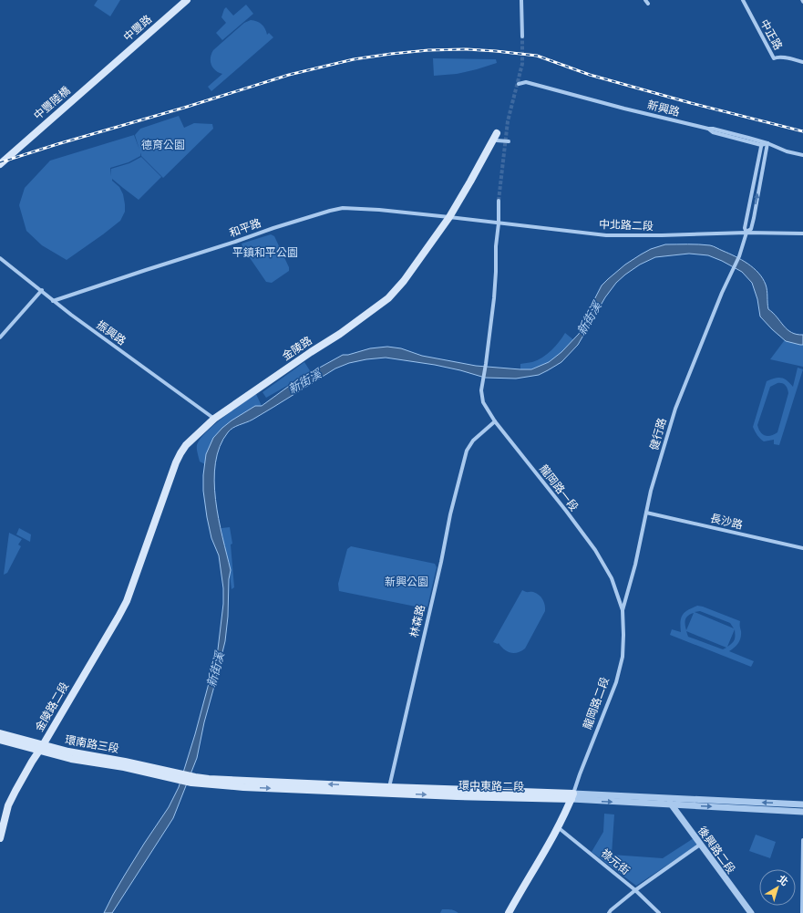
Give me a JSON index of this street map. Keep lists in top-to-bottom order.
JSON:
{
  "streets": {
    "main road": [
      "中豐路",
      "中豐陸橋",
      "金陵路",
      "金陵路二段",
      "環南路三段",
      "環中東路二段"
    ],
    "street": [
      "中正路",
      "新興路",
      "中北路二段",
      "和平路",
      "振興路",
      "健行路",
      "龍岡路一段",
      "長沙路",
      "林森路",
      "龍岡路二段",
      "後興路二段",
      "祿元街"
    ]
  },
  "crossings": [
    ["中豐路", "中豐陸橋"],
    ["中北路二段", "和平路"],
    ["中北路二段", "金陵路"],
    ["中北路二段", "健行路"],
    ["中北路二段", "龍岡路一段"],
    ["和平路", "振興路"],
    ["和平路", "金陵路"],
    ["振興路", "金陵路"],
    ["金陵路", "金陵路二段"],
    ["健行路", "龍岡路一段"],
    ["健行路", "長沙路"],
    ["健行路", "龍岡路二段"],
    ["龍岡路一段", "林森路"],
    ["龍岡路一段", "龍岡路二段"],
    ["林森路", "環中東路二段"],
    ["龍岡路二段", "環中東路二段"],
    ["金陵路二段", "環南路三段"],
    ["環南路三段", "環中東路二段"],
    ["環中東路二段", "後興路二段"]
  ],
  "water": ["新街溪"],
  "parks": ["德育公園", "平鎮和平公園", "新興公園"],
  "north": "top right"
}
